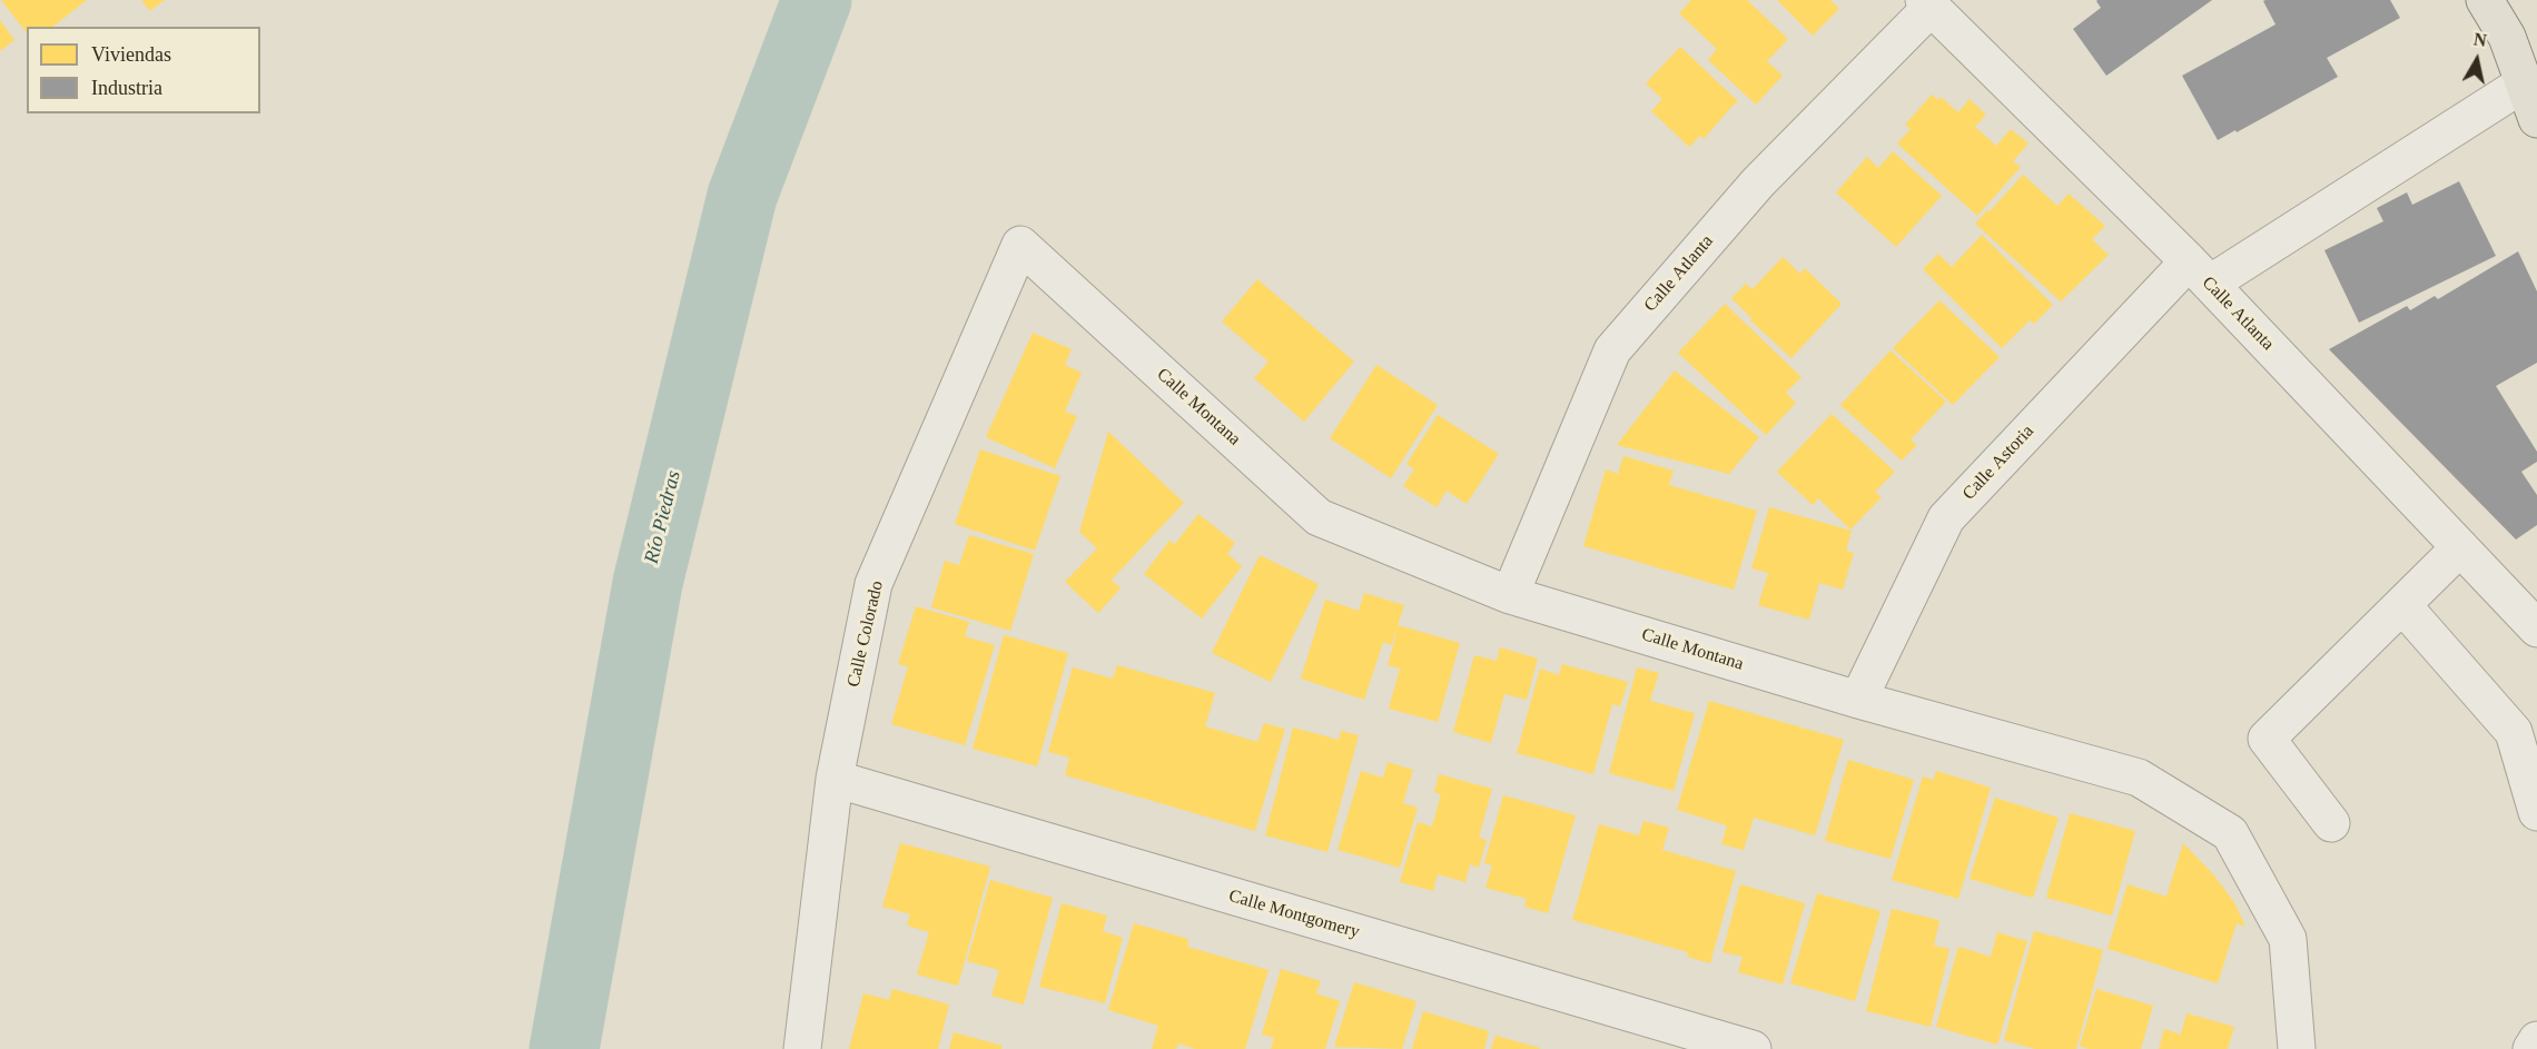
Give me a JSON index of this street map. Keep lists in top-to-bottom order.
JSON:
{
  "streets": {
    "street": [
      "Calle Atlanta",
      "Calle Montana",
      "Calle Astoria",
      "Calle Colorado",
      "Calle Montgomery"
    ]
  },
  "crossings": [
    ["Calle Atlanta", "Calle Montana"],
    ["Calle Atlanta", "Calle Astoria"],
    ["Calle Montana", "Calle Astoria"],
    ["Calle Montana", "Calle Colorado"],
    ["Calle Colorado", "Calle Montgomery"]
  ],
  "water": ["Río Piedras"],
  "legend": ["Viviendas", "Industria"],
  "north": "top"
}
